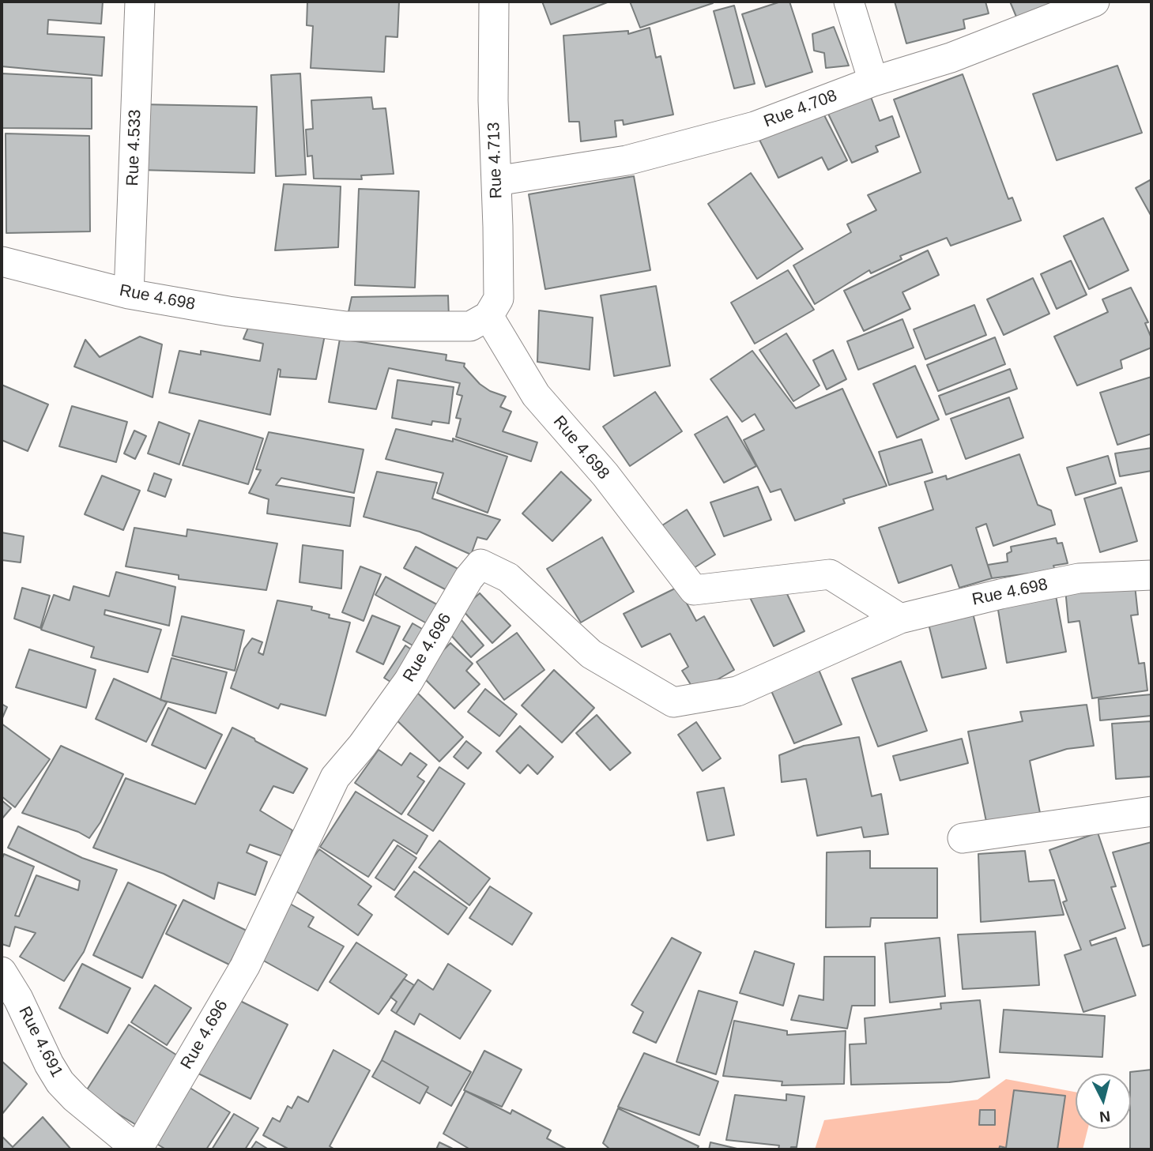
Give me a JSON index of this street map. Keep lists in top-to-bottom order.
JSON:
{
  "streets": {
    "street": [
      "Rue 4.708",
      "Rue 4.533",
      "Rue 4.713",
      "Rue 4.698",
      "Rue 4.696",
      "Rue 4.691"
    ]
  },
  "crossings": [
    ["Rue 4.708", "Rue 4.713"],
    ["Rue 4.533", "Rue 4.698"],
    ["Rue 4.713", "Rue 4.698"],
    ["Rue 4.698", "Rue 4.696"],
    ["Rue 4.696", "Rue 4.691"]
  ],
  "north": "bottom"
}
